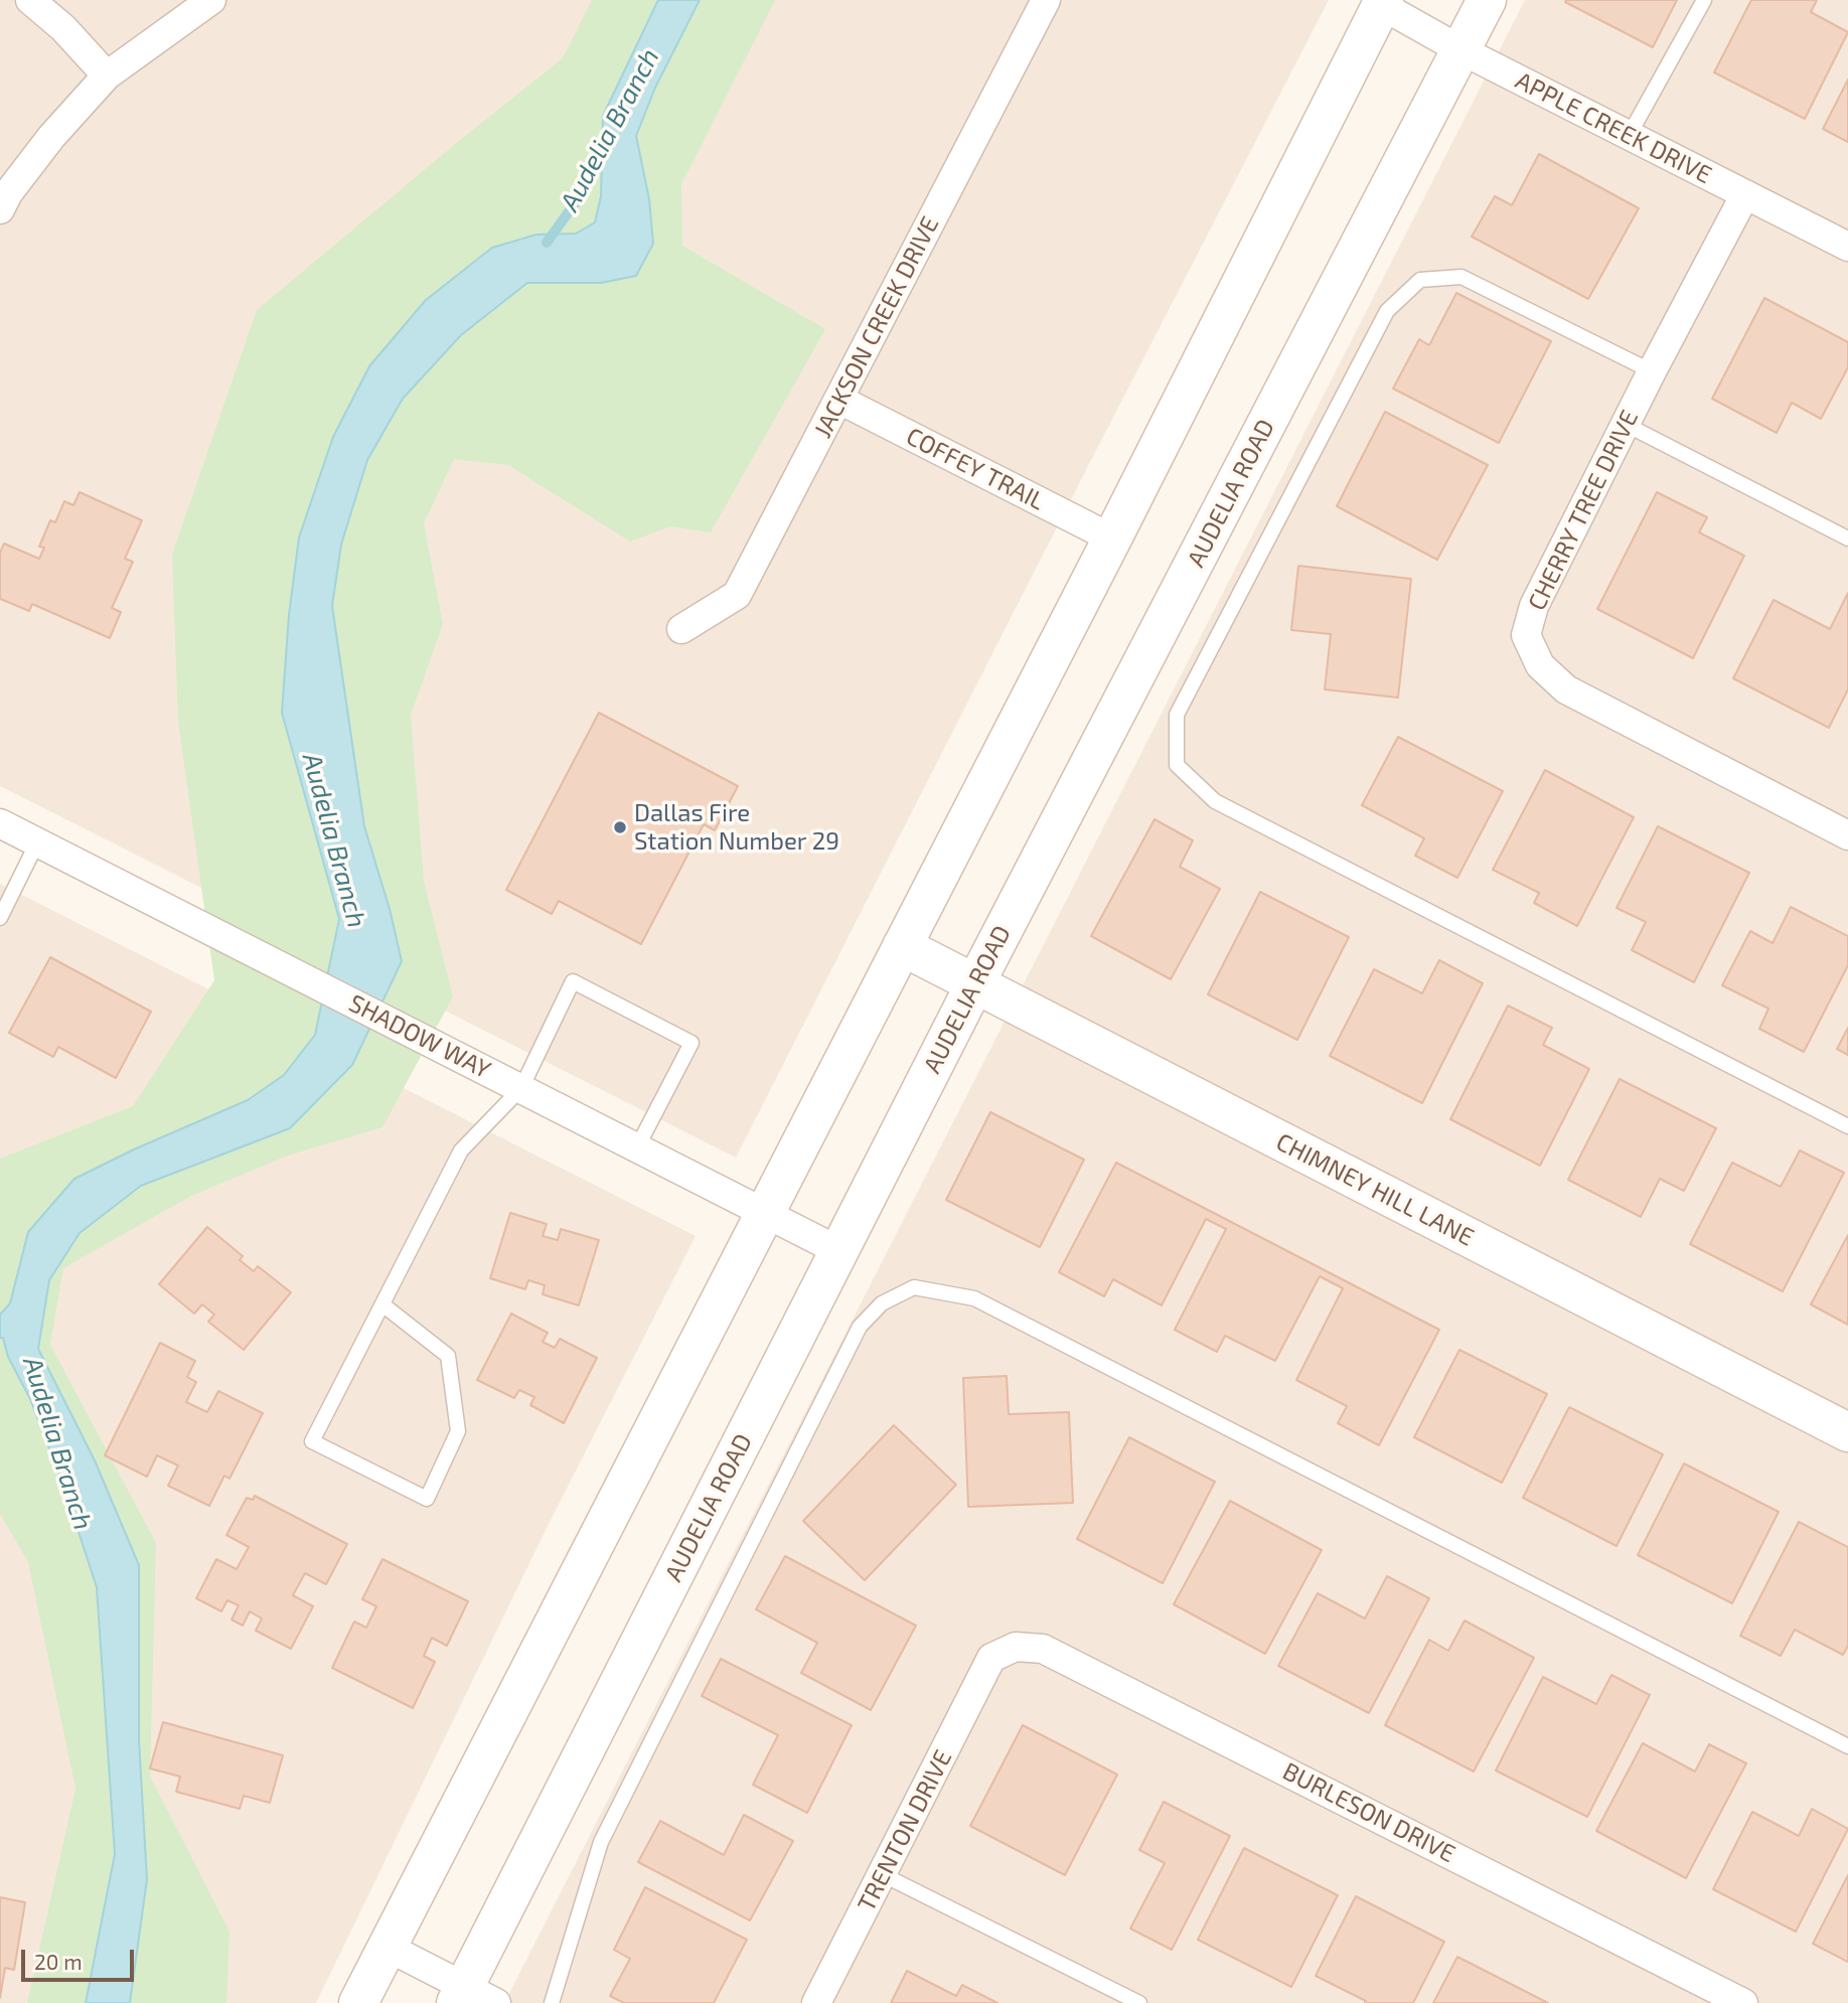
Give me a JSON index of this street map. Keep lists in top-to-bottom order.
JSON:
{
  "streets": {
    "main road": ["AUDELIA ROAD", "CHIMNEY HILL LANE"],
    "street": [
      "APPLE CREEK DRIVE",
      "JACKSON CREEK DRIVE",
      "COFFEY TRAIL",
      "CHERRY TREE DRIVE",
      "SHADOW WAY",
      "BURLESON DRIVE",
      "TRENTON DRIVE"
    ]
  },
  "crossings": [
    ["APPLE CREEK DRIVE", "AUDELIA ROAD"],
    ["APPLE CREEK DRIVE", "CHERRY TREE DRIVE"],
    ["JACKSON CREEK DRIVE", "COFFEY TRAIL"],
    ["AUDELIA ROAD", "SHADOW WAY"],
    ["AUDELIA ROAD", "CHIMNEY HILL LANE"],
    ["BURLESON DRIVE", "TRENTON DRIVE"]
  ],
  "water": ["Audelia Branch"],
  "places": ["Dallas Fire Station Number 29"],
  "scale_bar": "20 m"
}
